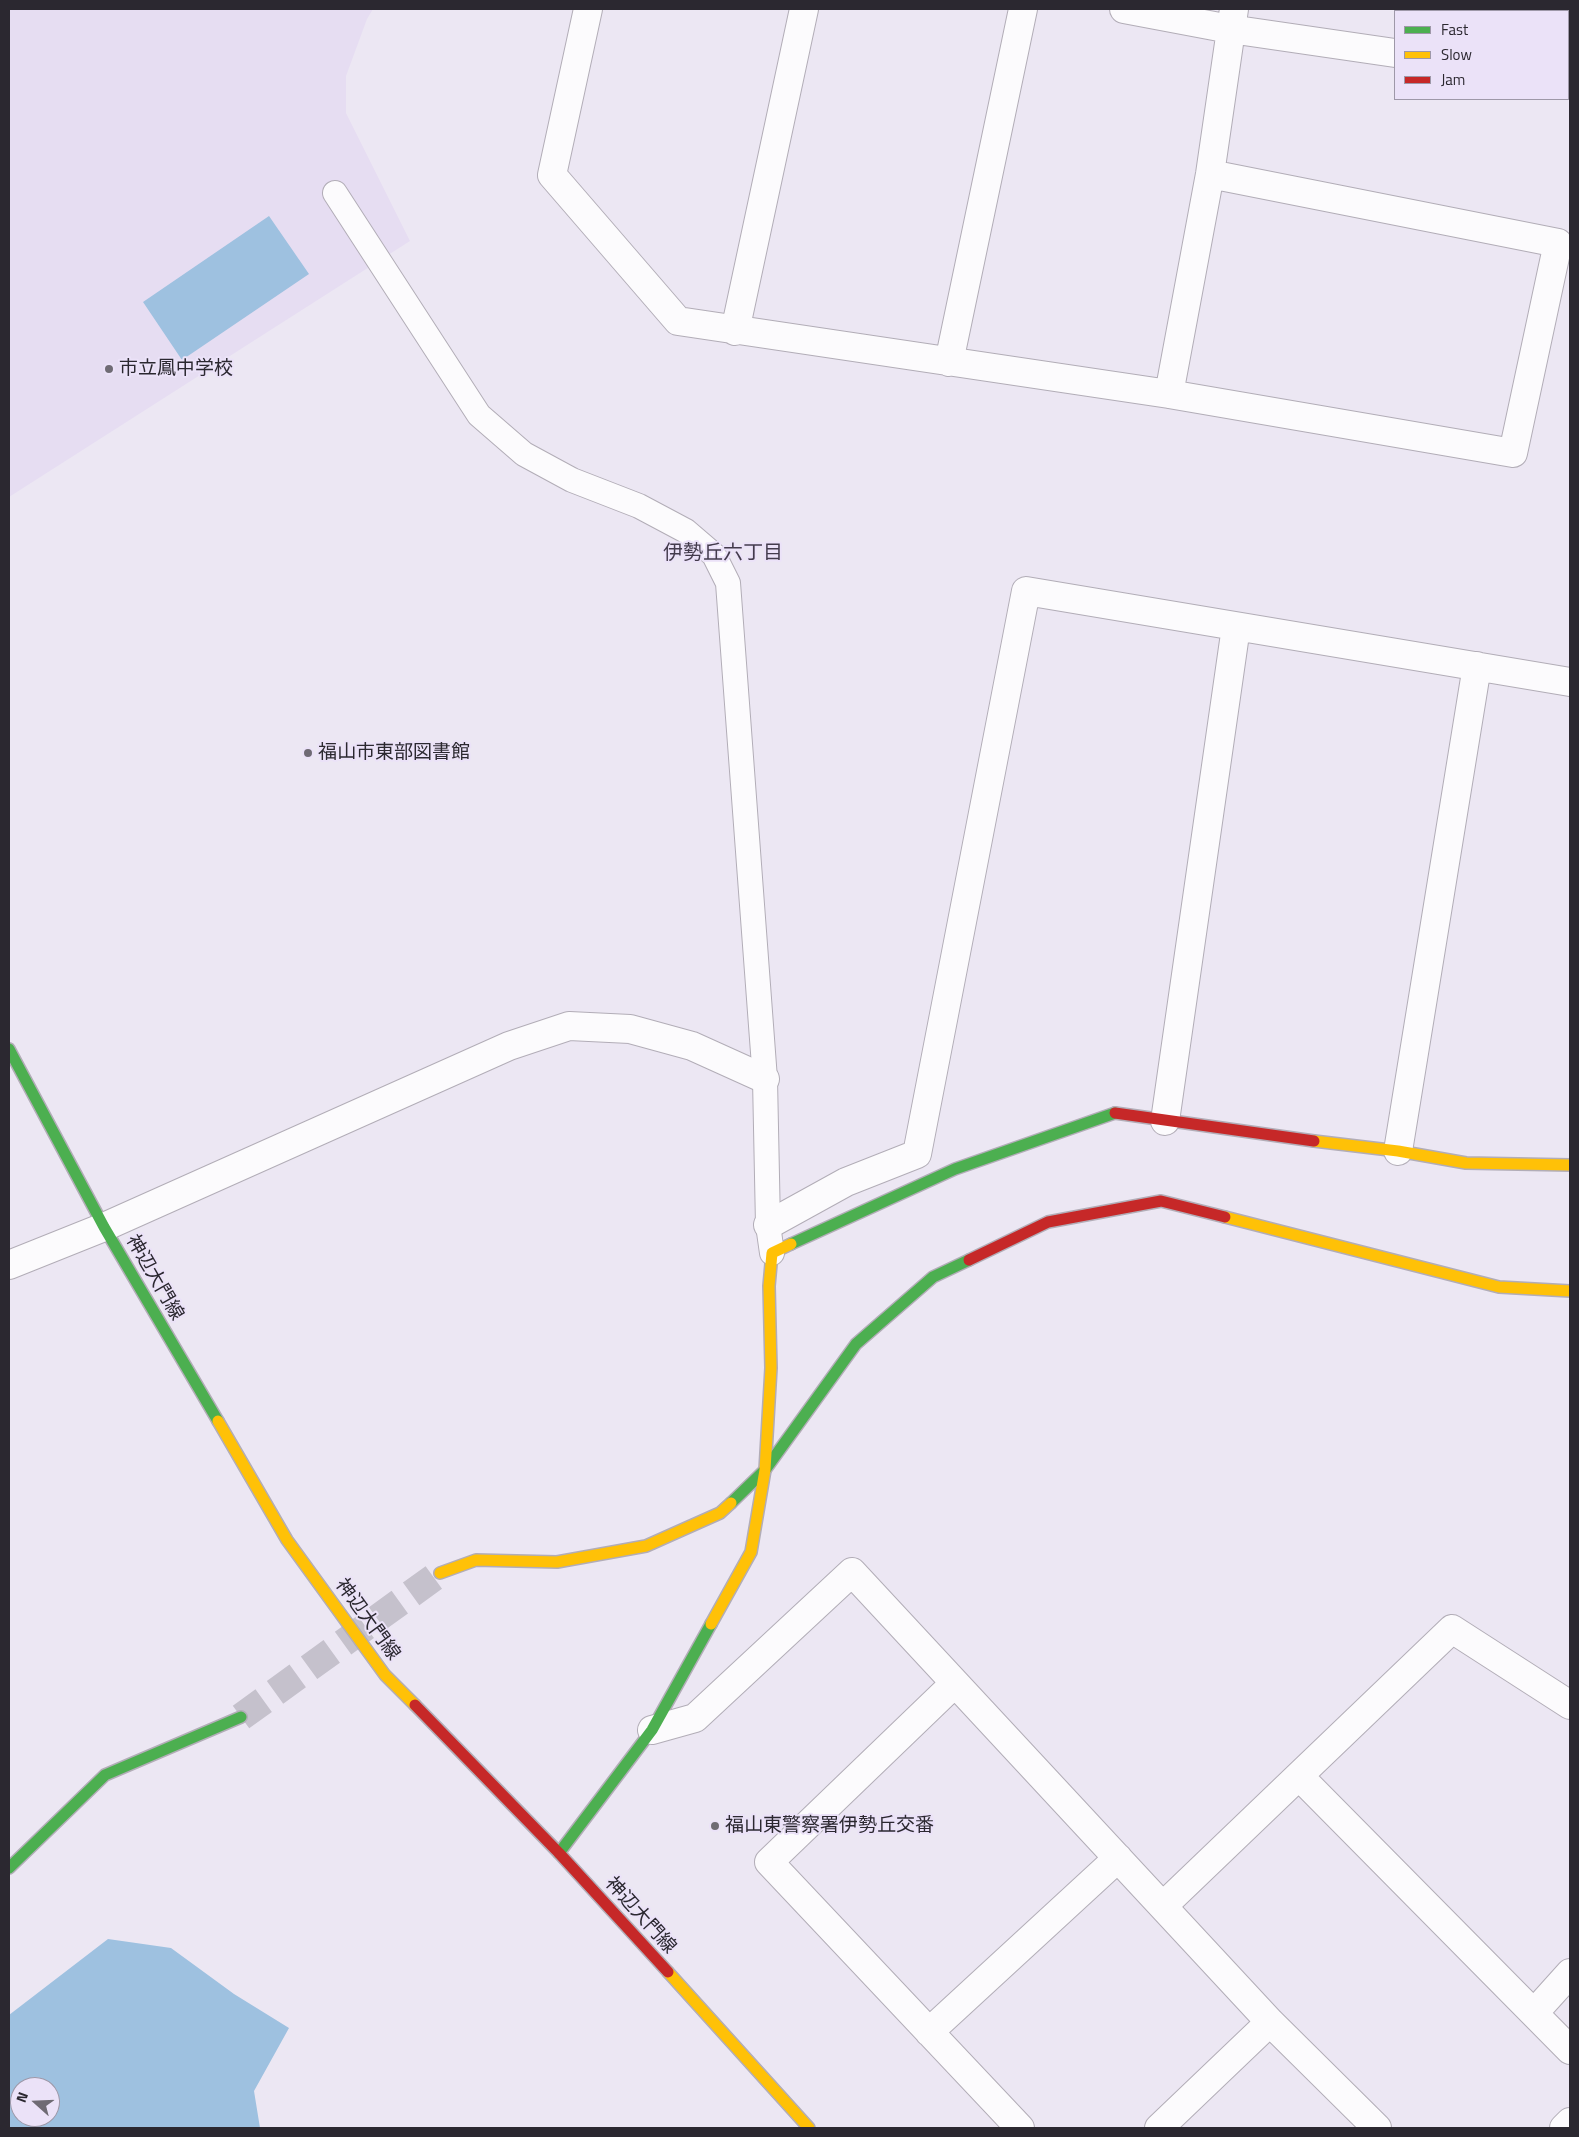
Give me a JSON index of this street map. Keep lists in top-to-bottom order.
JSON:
{
  "streets": {
    "street": ["神辺大門線"]
  },
  "districts": ["伊勢丘六丁目"],
  "places": ["市立鳳中学校", "福山市東部図書館", "福山東警察署伊勢丘交番"],
  "legend": ["Fast", "Slow", "Jam"],
  "north": "left"
}
